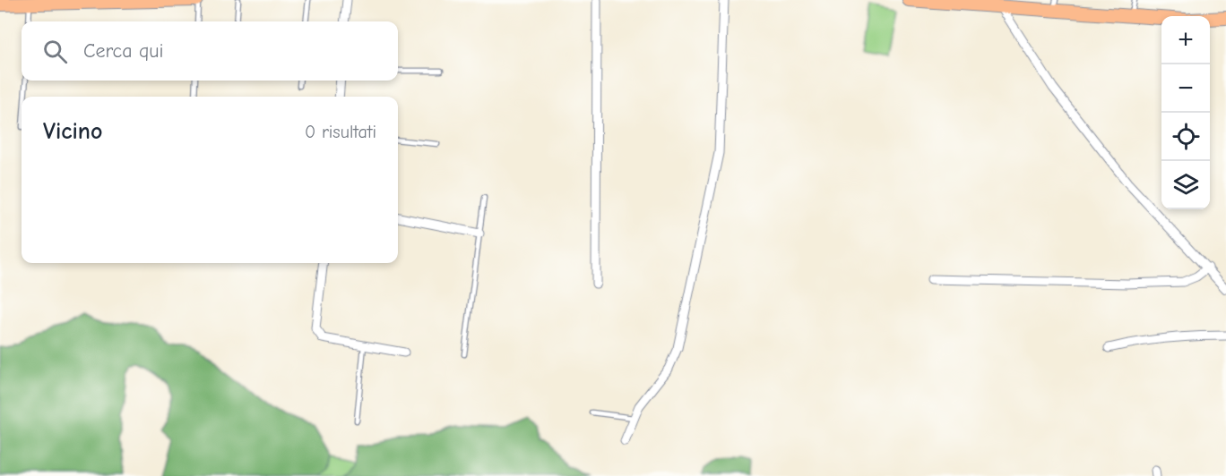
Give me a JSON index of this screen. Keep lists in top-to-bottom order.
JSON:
{
  "page": {
    "map_buttons": ["+", "−"],
    "search": "Cerca qui",
    "heading": ["Vicino", "0 risultati"]
  }
}
